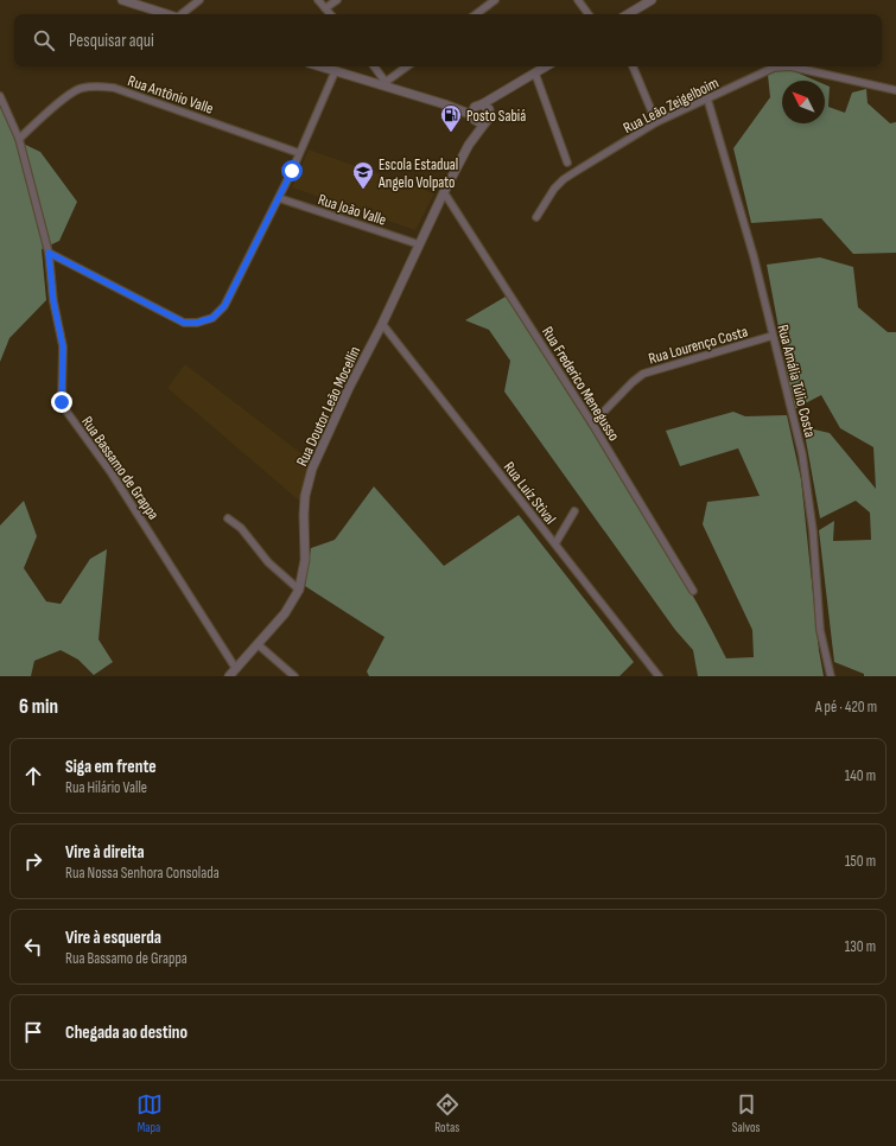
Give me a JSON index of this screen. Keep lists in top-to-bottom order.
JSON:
{
  "streets": {
    "street": [
      "Rua Antônio Valle",
      "Rua Leão Zeigelboim",
      "Rua João Valle",
      "Rua Lourenço Costa",
      "Rua Amália Túlio Costa",
      "Rua Frederico Menegusso",
      "Rua Doutor Leão Mocellin",
      "Rua Bassamo de Grappa",
      "Rua Luíz Stival"
    ]
  },
  "crossings": [
    ["Rua Antônio Valle", "Rua Bassamo de Grappa"],
    ["Rua Leão Zeigelboim", "Rua Amália Túlio Costa"],
    ["Rua João Valle", "Rua Doutor Leão Mocellin"],
    ["Rua Lourenço Costa", "Rua Amália Túlio Costa"],
    ["Rua Lourenço Costa", "Rua Frederico Menegusso"],
    ["Rua Frederico Menegusso", "Rua Doutor Leão Mocellin"],
    ["Rua Doutor Leão Mocellin", "Rua Bassamo de Grappa"],
    ["Rua Doutor Leão Mocellin", "Rua Luíz Stival"]
  ],
  "places": {
    "fuel station": ["Posto Sabiá"],
    "school or university": ["Escola Estadual Angelo Volpato"]
  },
  "north": "top left",
  "page": {
    "search": "Pesquisar aqui",
    "heading": ["6 min", "A pé · 420 m"],
    "list": [
      ["Siga em frente", "Rua Hilário Valle", "140 m"],
      ["Vire à direita", "Rua Nossa Senhora Consolada", "150 m"],
      ["Vire à esquerda", "Rua Bassamo de Grappa", "130 m"],
      "Chegada ao destino"
    ],
    "nav": ["Mapa", "Rotas", "Salvos"]
  }
}
